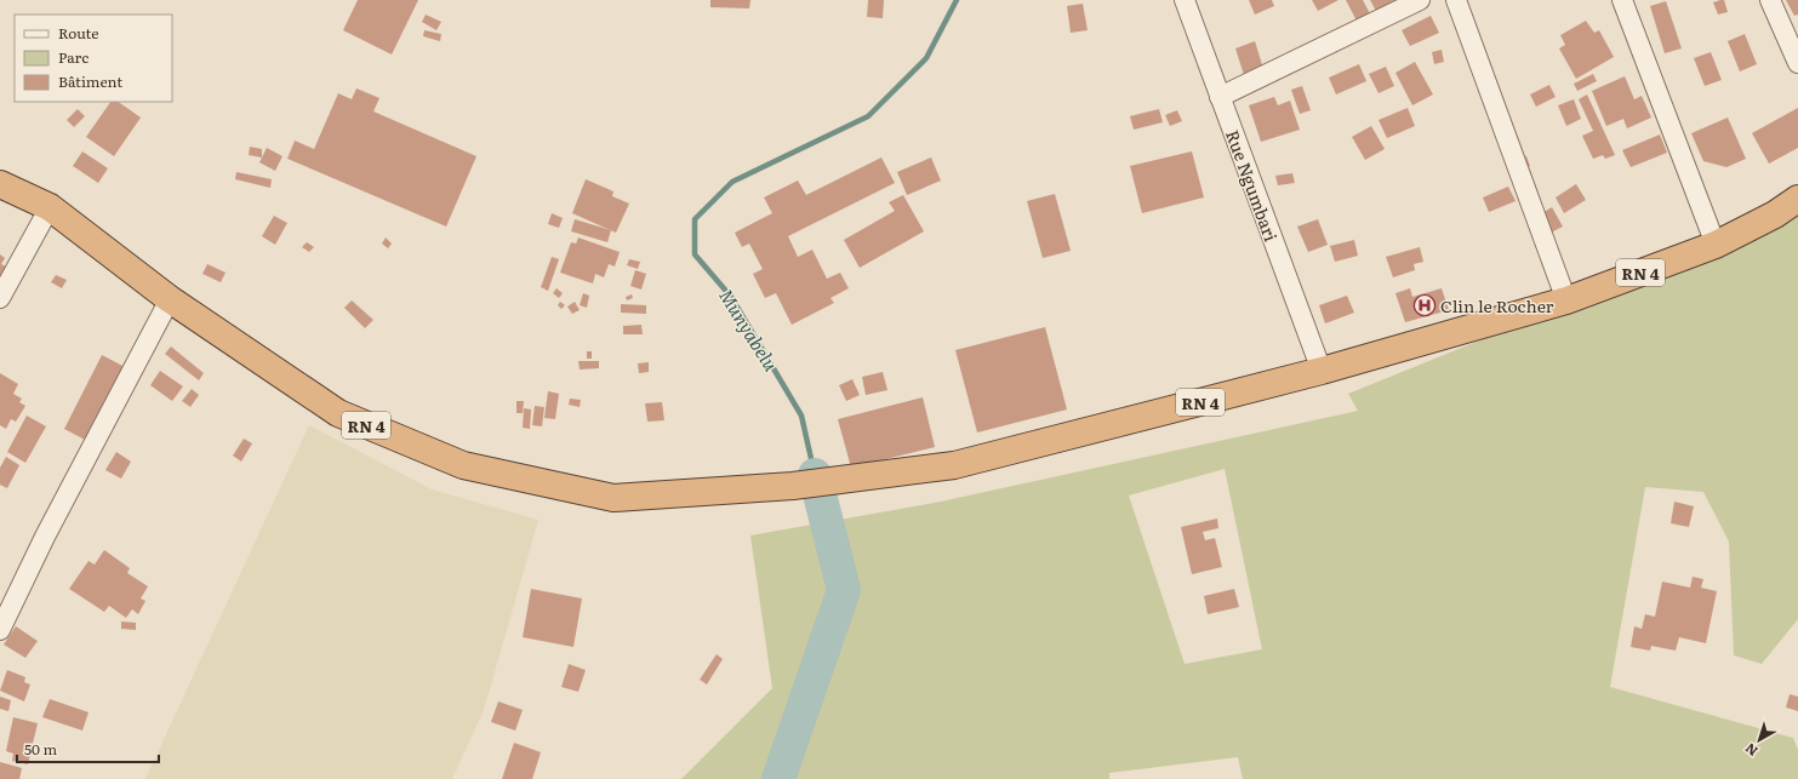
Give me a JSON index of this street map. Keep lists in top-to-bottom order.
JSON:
{
  "streets": {
    "highway": ["RN 4"],
    "street": ["Rue Ngumbari"]
  },
  "crossings": [
    ["Rue Ngumbari", "RN 4"]
  ],
  "water": ["Munyabelu"],
  "places": {
    "hospital": ["Clin le Rocher"]
  },
  "legend": ["Route", "Parc", "Bâtiment"],
  "scale_bar": "50 m",
  "north": "bottom left"
}
